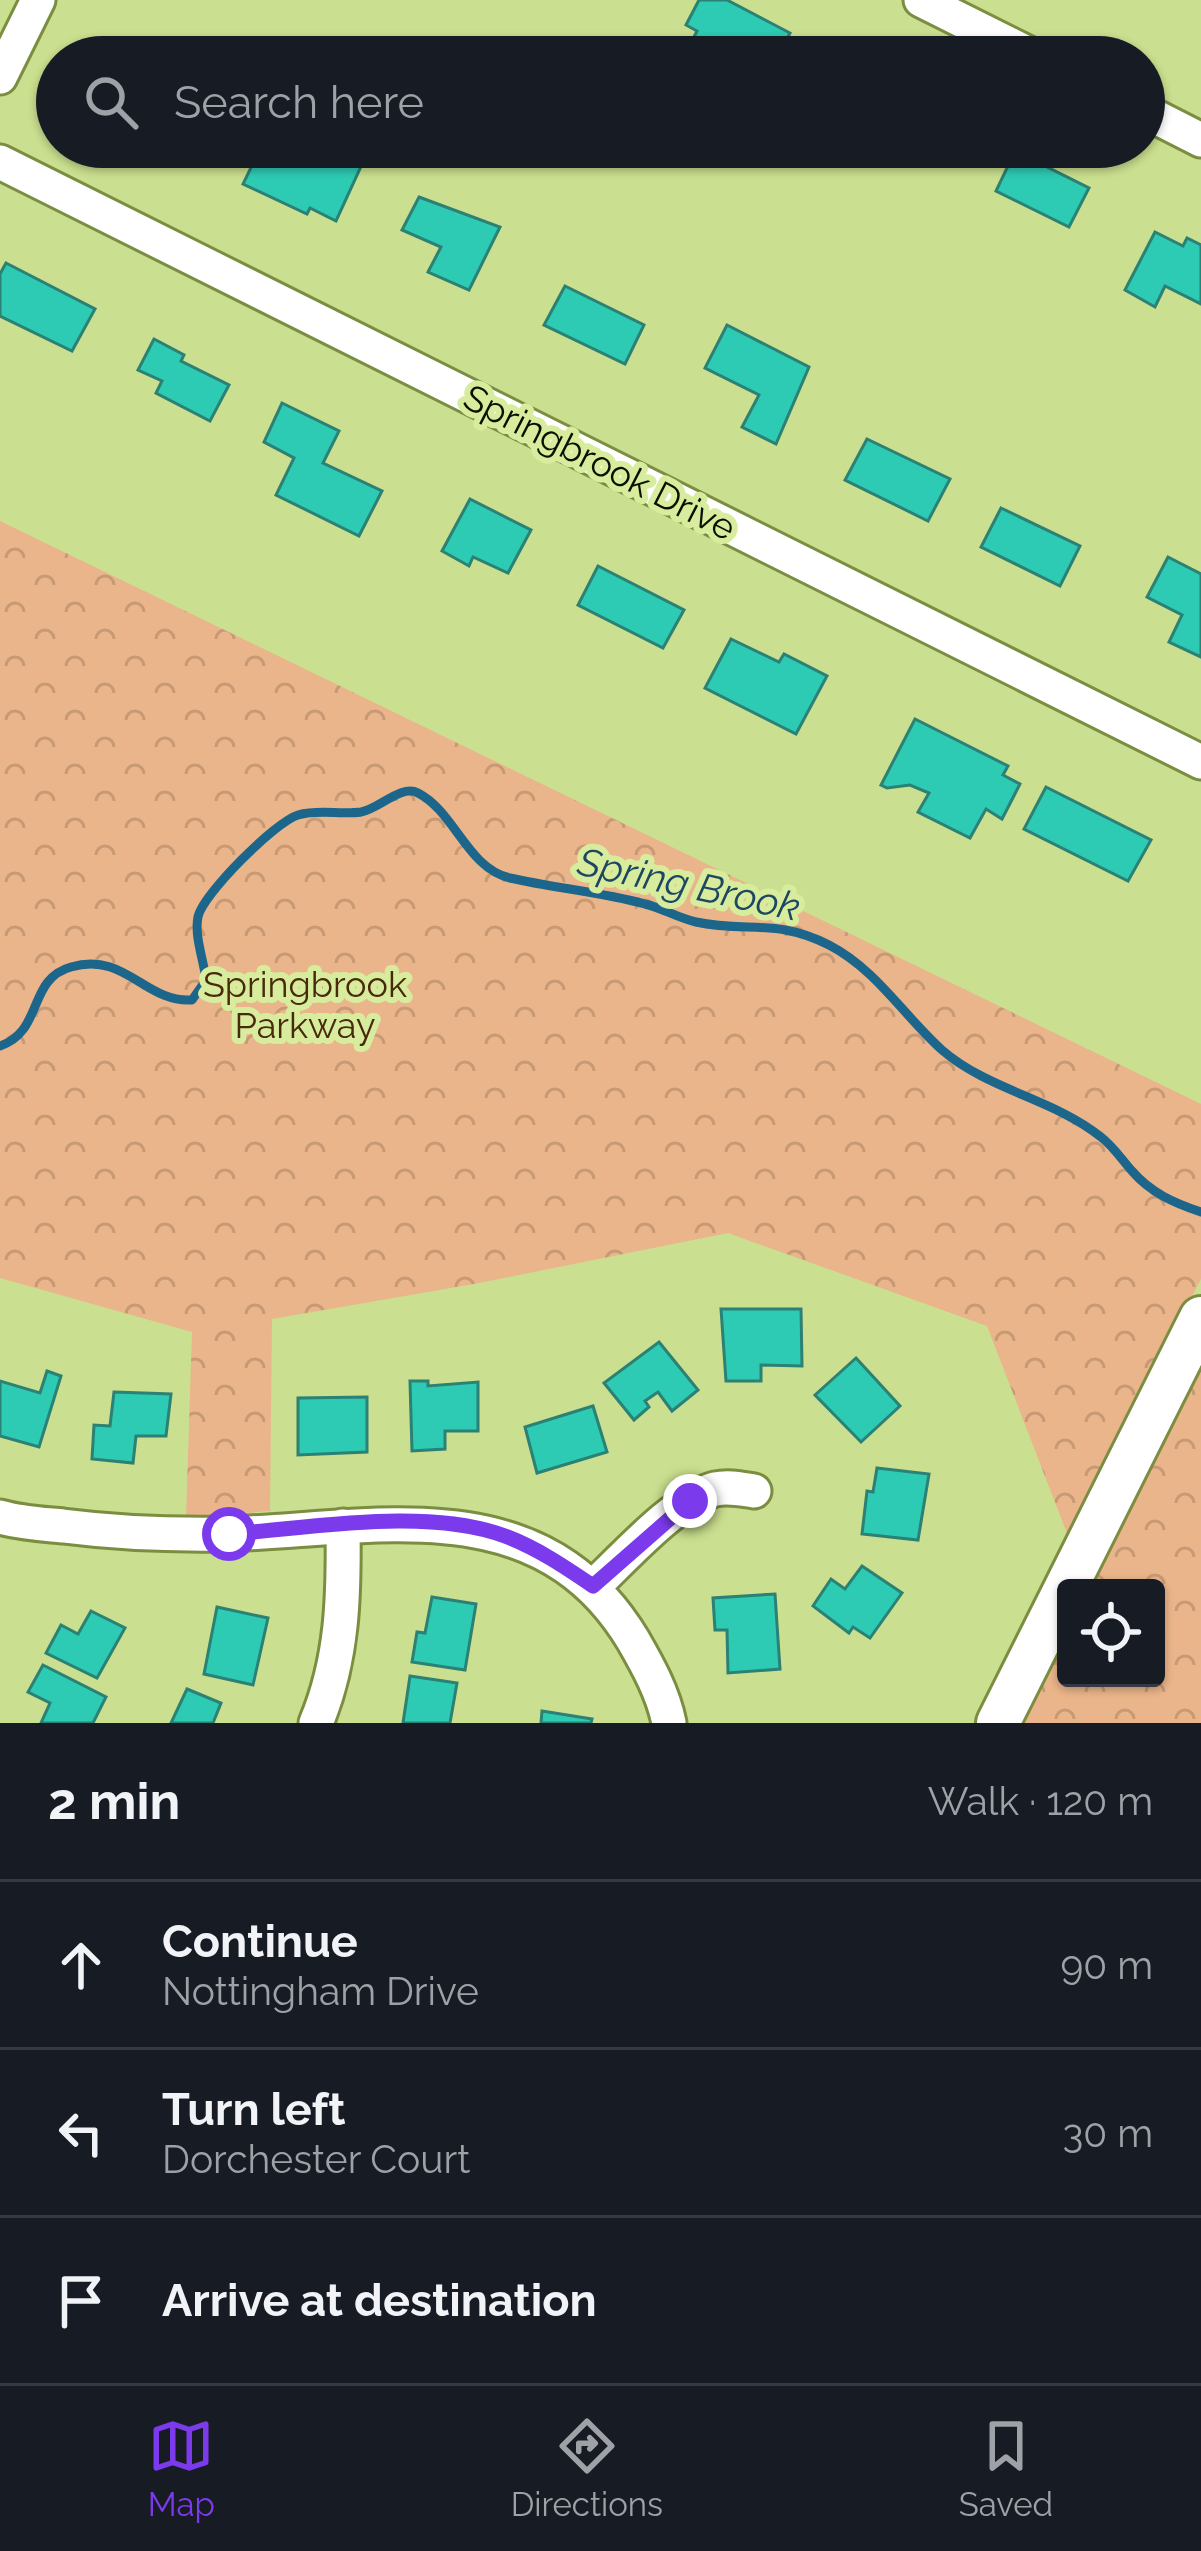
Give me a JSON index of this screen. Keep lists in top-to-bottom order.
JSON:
{
  "streets": {
    "street": ["Springbrook Drive"]
  },
  "water": ["Spring Brook"],
  "parks": ["Springbrook Parkway"],
  "page": {
    "search": "Search here",
    "heading": ["2 min", "Walk · 120 m"],
    "list": [
      ["Continue", "Nottingham Drive", "90 m"],
      ["Turn left", "Dorchester Court", "30 m"],
      "Arrive at destination"
    ],
    "nav": ["Map", "Directions", "Saved"]
  }
}
